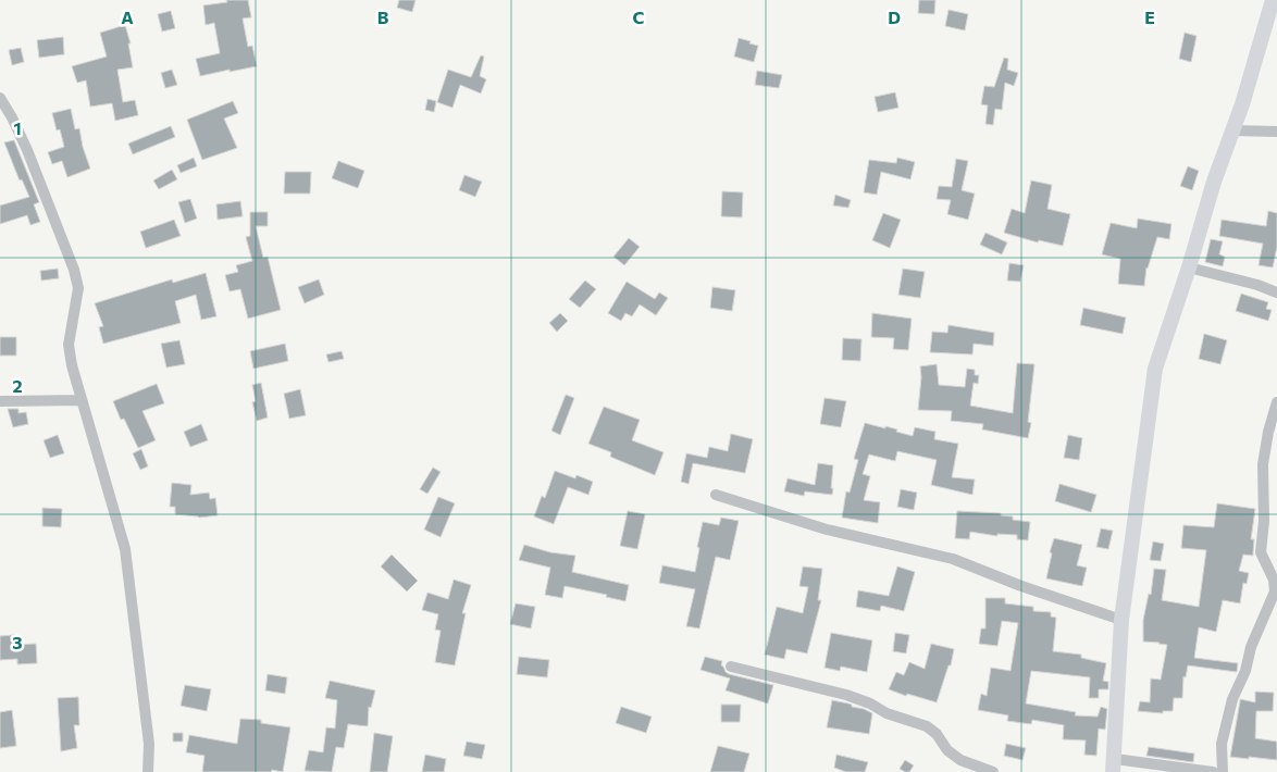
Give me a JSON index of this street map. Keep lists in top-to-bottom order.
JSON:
{
  "grid": {
    "columns": [
      "A",
      "B",
      "C",
      "D",
      "E"
    ],
    "rows": ["1", "2", "3"]
  }
}
